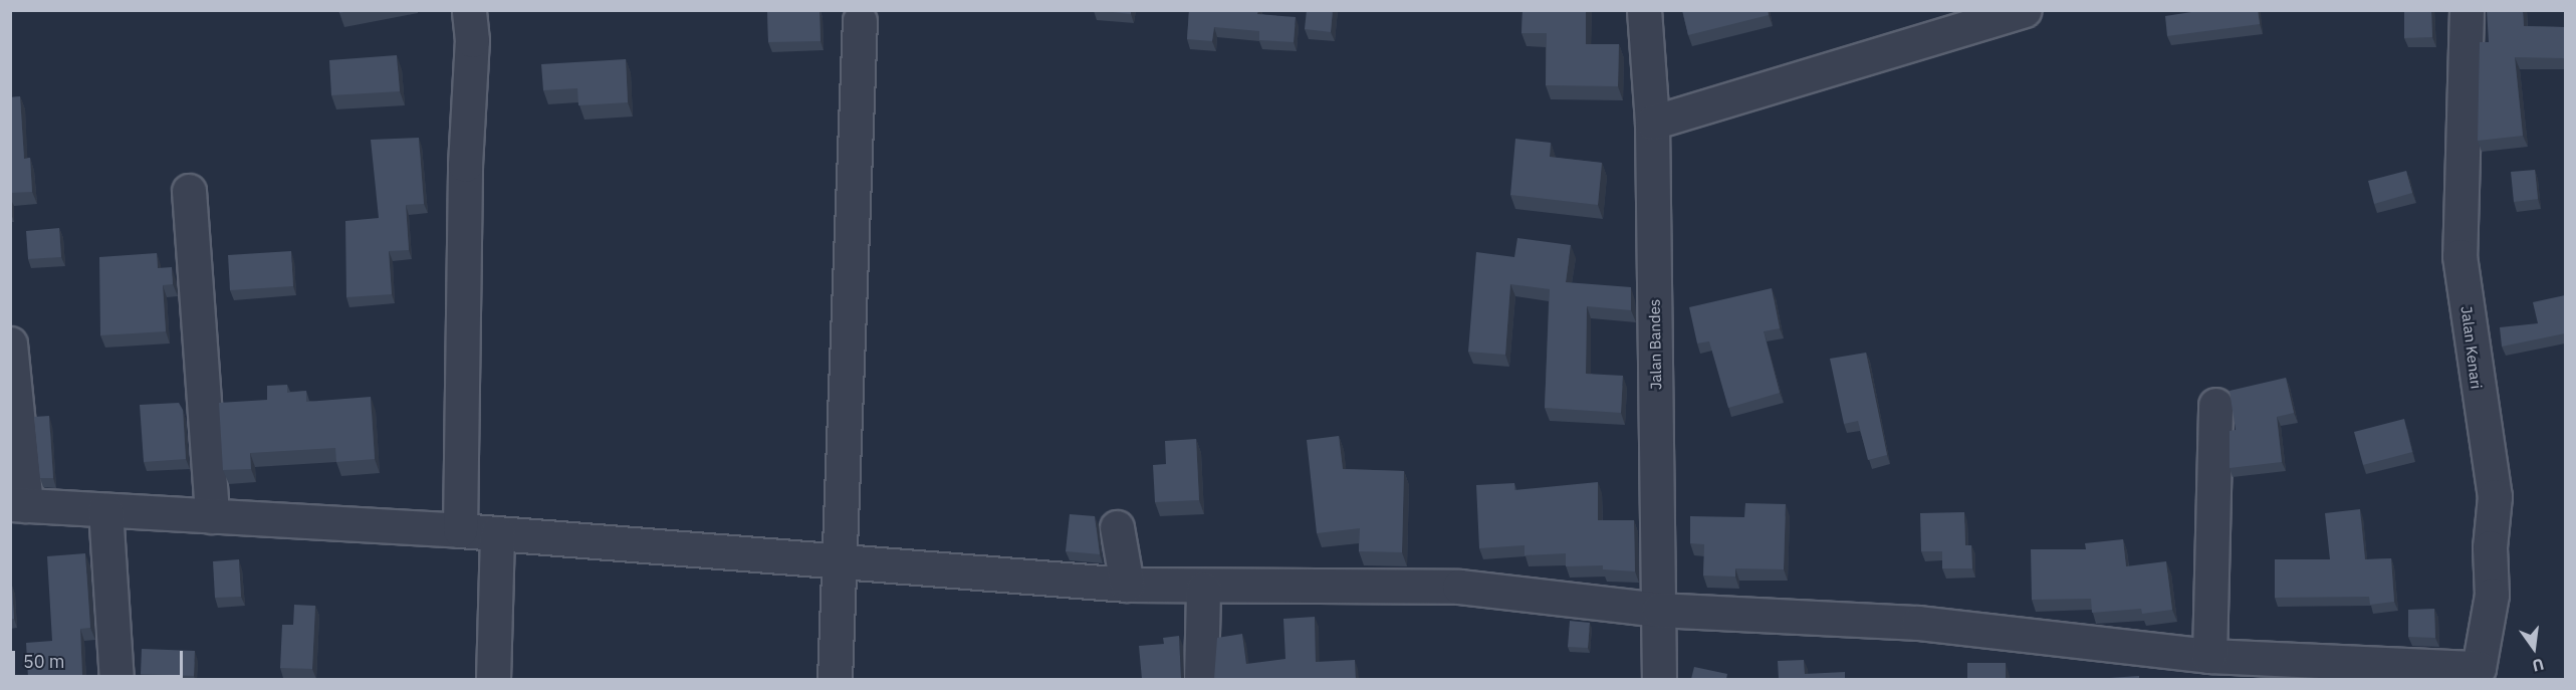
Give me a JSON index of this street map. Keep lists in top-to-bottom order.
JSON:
{
  "streets": {
    "street": ["Jalan Bandes", "Jalan Kenari"]
  },
  "scale_bar": "50 m",
  "north": "bottom"
}
